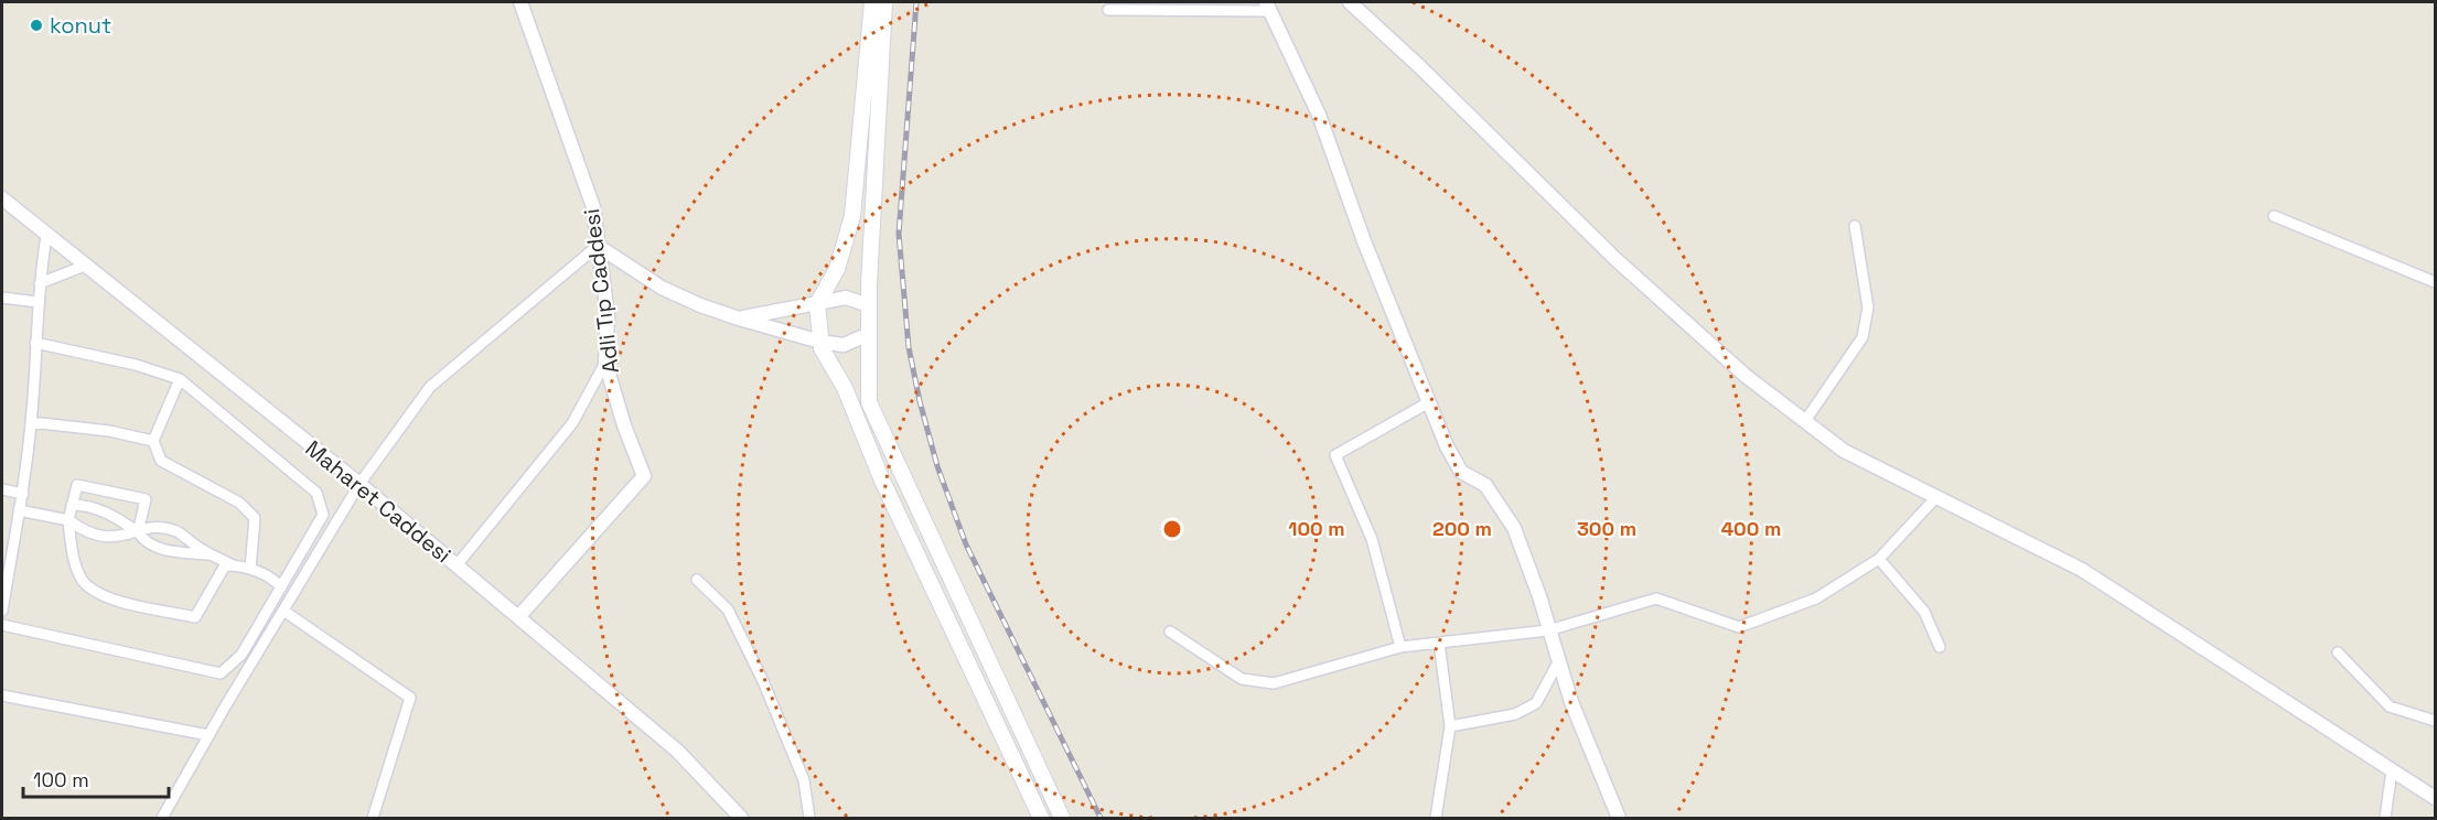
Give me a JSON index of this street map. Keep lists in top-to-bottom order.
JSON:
{
  "streets": {
    "street": ["Adli Tıp Caddesi", "Maharet Caddesi"]
  },
  "crossings": [
    ["Adli Tıp Caddesi", "Maharet Caddesi"]
  ],
  "places": ["konut"],
  "scale_bar": "100 m",
  "rings": [
    "100 m",
    "200 m",
    "300 m",
    "400 m"
  ]
}
